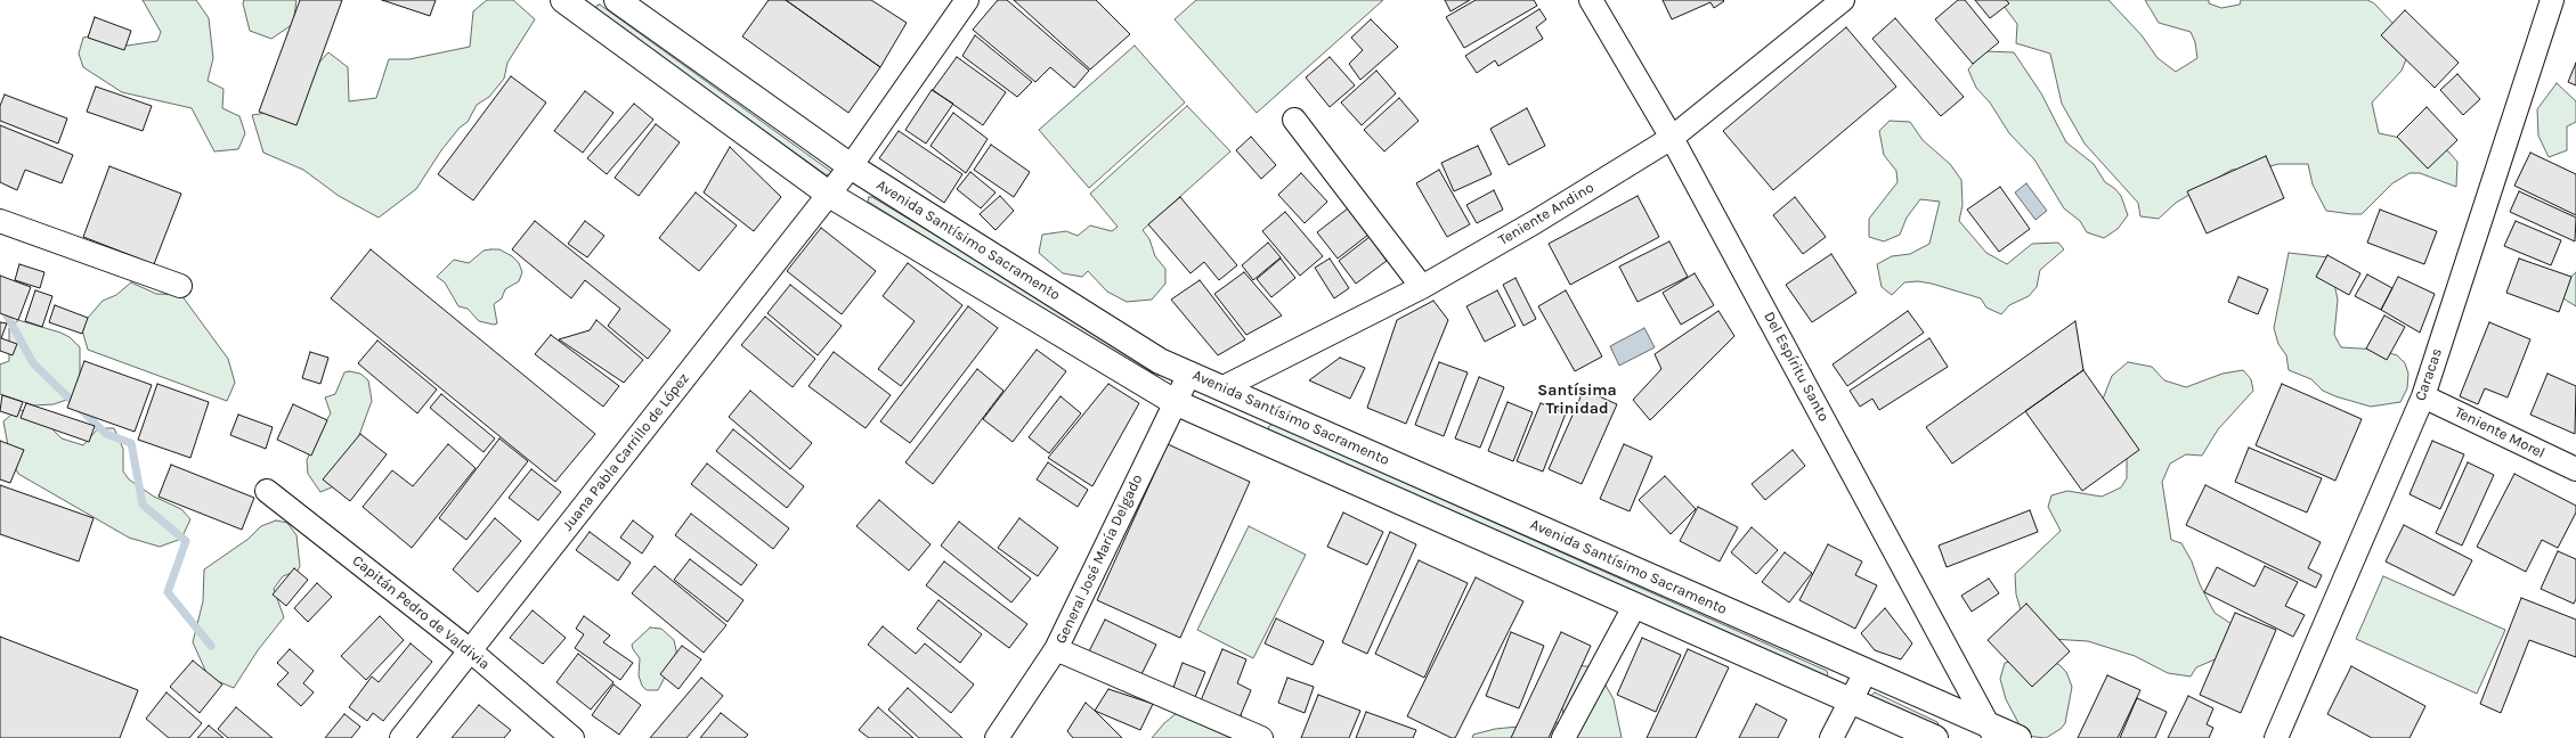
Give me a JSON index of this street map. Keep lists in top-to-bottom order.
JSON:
{
  "streets": {
    "main road": ["Avenida Santísimo Sacramento"],
    "street": [
      "Teniente Andino",
      "Del Espíritu Santo",
      "Caracas",
      "Teniente Morel",
      "Juana Pabla Carrillo de López",
      "General José María Delgado",
      "Capitán Pedro de Valdivia"
    ]
  },
  "crossings": [
    ["Teniente Andino", "Avenida Santísimo Sacramento"],
    ["Teniente Andino", "Del Espíritu Santo"],
    ["Avenida Santísimo Sacramento", "Del Espíritu Santo"],
    ["Avenida Santísimo Sacramento", "Juana Pabla Carrillo de López"],
    ["Avenida Santísimo Sacramento", "General José María Delgado"],
    ["Caracas", "Teniente Morel"],
    ["Juana Pabla Carrillo de López", "Capitán Pedro de Valdivia"]
  ],
  "districts": ["Santísima Trinidad"]
}
